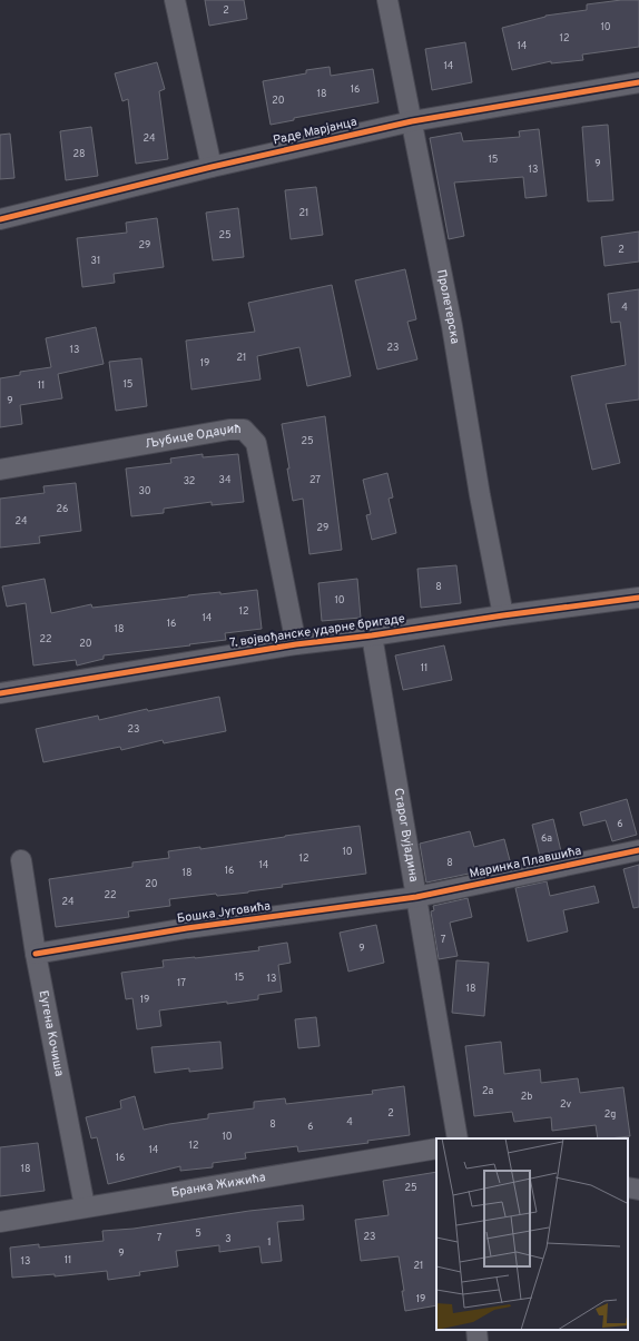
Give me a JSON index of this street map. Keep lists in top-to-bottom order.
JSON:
{
  "streets": {
    "street": [
      "Раде Марјанца",
      "Пролетерска",
      "Љубице Одаџић",
      "7. војвођанске ударне бригаде",
      "Старог Вујадина",
      "Маринка Плавшића",
      "Бошка Југовића",
      "Еугена Кочиша",
      "Бранка Жижића"
    ]
  },
  "crossings": [
    ["Раде Марјанца", "Пролетерска"],
    ["Пролетерска", "7. војвођанске ударне бригаде"],
    ["Љубице Одаџић", "7. војвођанске ударне бригаде"],
    ["7. војвођанске ударне бригаде", "Старог Вујадина"],
    ["Старог Вујадина", "Маринка Плавшића"],
    ["Старог Вујадина", "Бошка Југовића"],
    ["Маринка Плавшића", "Бошка Југовића"],
    ["Бошка Југовића", "Еугена Кочиша"],
    ["Еугена Кочиша", "Бранка Жижића"]
  ],
  "house_numbers": [
    "2",
    "10",
    "12",
    "14",
    "14",
    "16",
    "18",
    "20",
    "24",
    "28",
    "15",
    "9",
    "13",
    "21",
    "25",
    "29",
    "2",
    "31",
    "4",
    "23",
    "13",
    "21",
    "19",
    "15",
    "11",
    "9",
    "25",
    "34",
    "27",
    "32",
    "30",
    "26",
    "24",
    "29",
    "8",
    "10",
    "12",
    "14",
    "16",
    "18",
    "22",
    "20",
    "11",
    "23",
    "6",
    "6a",
    "10",
    "12",
    "8",
    "14",
    "16",
    "18",
    "20",
    "22",
    "24",
    "7",
    "9",
    "15",
    "13",
    "17",
    "18",
    "19",
    "2a",
    "2b",
    "2v",
    "2",
    "2g",
    "4",
    "8",
    "6",
    "10",
    "12",
    "14",
    "16",
    "18",
    "25",
    "5",
    "23",
    "7",
    "3",
    "1",
    "9",
    "11",
    "13",
    "21",
    "19"
  ]
}
